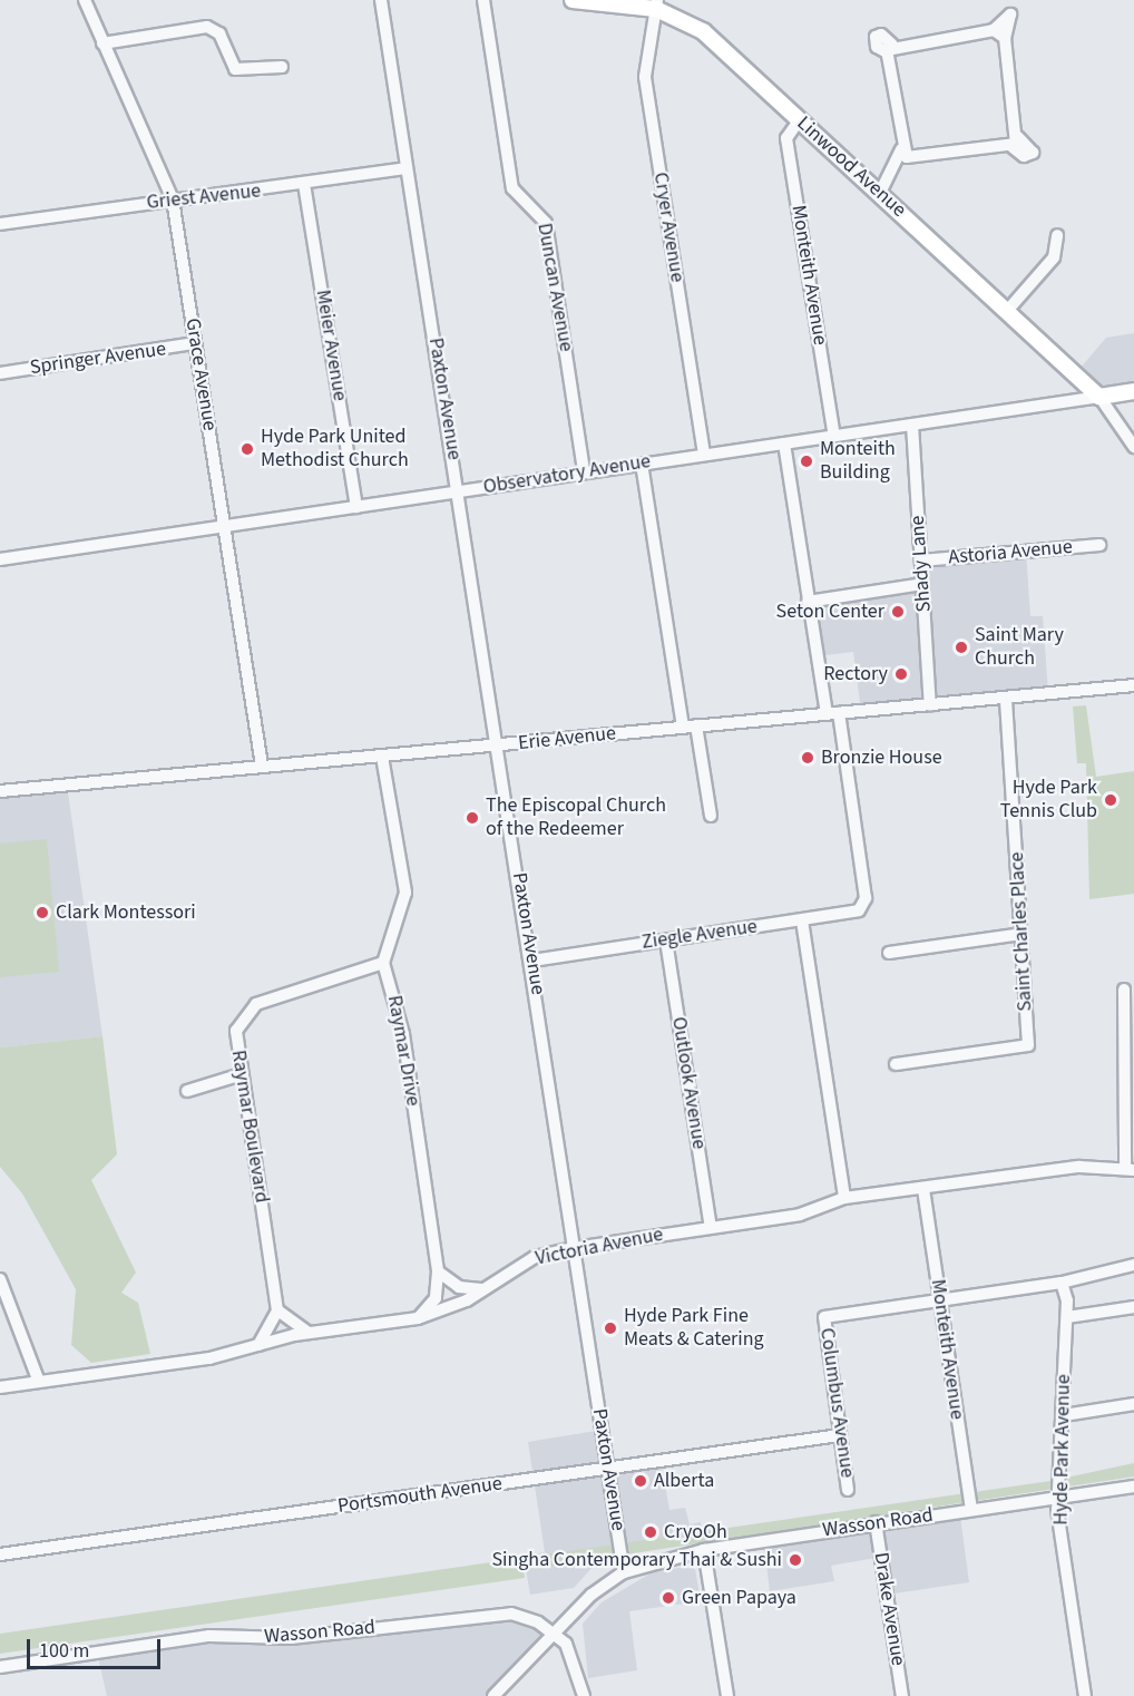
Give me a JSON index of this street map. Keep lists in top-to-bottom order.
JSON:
{
  "streets": {
    "main road": ["Linwood Avenue", "Observatory Avenue"],
    "street": [
      "Griest Avenue",
      "Cryer Avenue",
      "Monteith Avenue",
      "Duncan Avenue",
      "Meier Avenue",
      "Springer Avenue",
      "Grace Avenue",
      "Paxton Avenue",
      "Astoria Avenue",
      "Shady Lane",
      "Erie Avenue",
      "Saint Charles Place",
      "Ziegle Avenue",
      "Raymar Drive",
      "Outlook Avenue",
      "Raymar Boulevard",
      "Victoria Avenue",
      "Columbus Avenue",
      "Hyde Park Avenue",
      "Portsmouth Avenue",
      "Wasson Road",
      "Drake Avenue"
    ]
  },
  "crossings": [
    ["Linwood Avenue", "Cryer Avenue"],
    ["Linwood Avenue", "Monteith Avenue"],
    ["Linwood Avenue", "Observatory Avenue"],
    ["Griest Avenue", "Meier Avenue"],
    ["Griest Avenue", "Grace Avenue"],
    ["Griest Avenue", "Paxton Avenue"],
    ["Cryer Avenue", "Observatory Avenue"],
    ["Monteith Avenue", "Observatory Avenue"],
    ["Monteith Avenue", "Victoria Avenue"],
    ["Monteith Avenue", "Columbus Avenue"],
    ["Monteith Avenue", "Wasson Road"],
    ["Duncan Avenue", "Observatory Avenue"],
    ["Meier Avenue", "Observatory Avenue"],
    ["Springer Avenue", "Grace Avenue"],
    ["Grace Avenue", "Observatory Avenue"],
    ["Grace Avenue", "Erie Avenue"],
    ["Paxton Avenue", "Observatory Avenue"],
    ["Paxton Avenue", "Erie Avenue"],
    ["Paxton Avenue", "Ziegle Avenue"],
    ["Paxton Avenue", "Victoria Avenue"],
    ["Paxton Avenue", "Portsmouth Avenue"],
    ["Paxton Avenue", "Wasson Road"],
    ["Observatory Avenue", "Shady Lane"],
    ["Astoria Avenue", "Shady Lane"],
    ["Shady Lane", "Erie Avenue"],
    ["Erie Avenue", "Saint Charles Place"],
    ["Erie Avenue", "Ziegle Avenue"],
    ["Ziegle Avenue", "Outlook Avenue"],
    ["Raymar Drive", "Raymar Boulevard"],
    ["Raymar Drive", "Victoria Avenue"],
    ["Outlook Avenue", "Victoria Avenue"],
    ["Columbus Avenue", "Portsmouth Avenue"],
    ["Hyde Park Avenue", "Wasson Road"],
    ["Wasson Road", "Drake Avenue"]
  ],
  "places": [
    "Hyde Park United Methodist Church",
    "Monteith Building",
    "Seton Center",
    "Saint Mary Church",
    "Rectory",
    "Bronzie House",
    "Hyde Park Tennis Club",
    "The Episcopal Church of the Redeemer",
    "Clark Montessori",
    "Hyde Park Fine Meats & Catering",
    "Alberta",
    "CryoOh",
    "Singha Contemporary Thai & Sushi",
    "Green Papaya"
  ],
  "scale_bar": "100 m"
}
